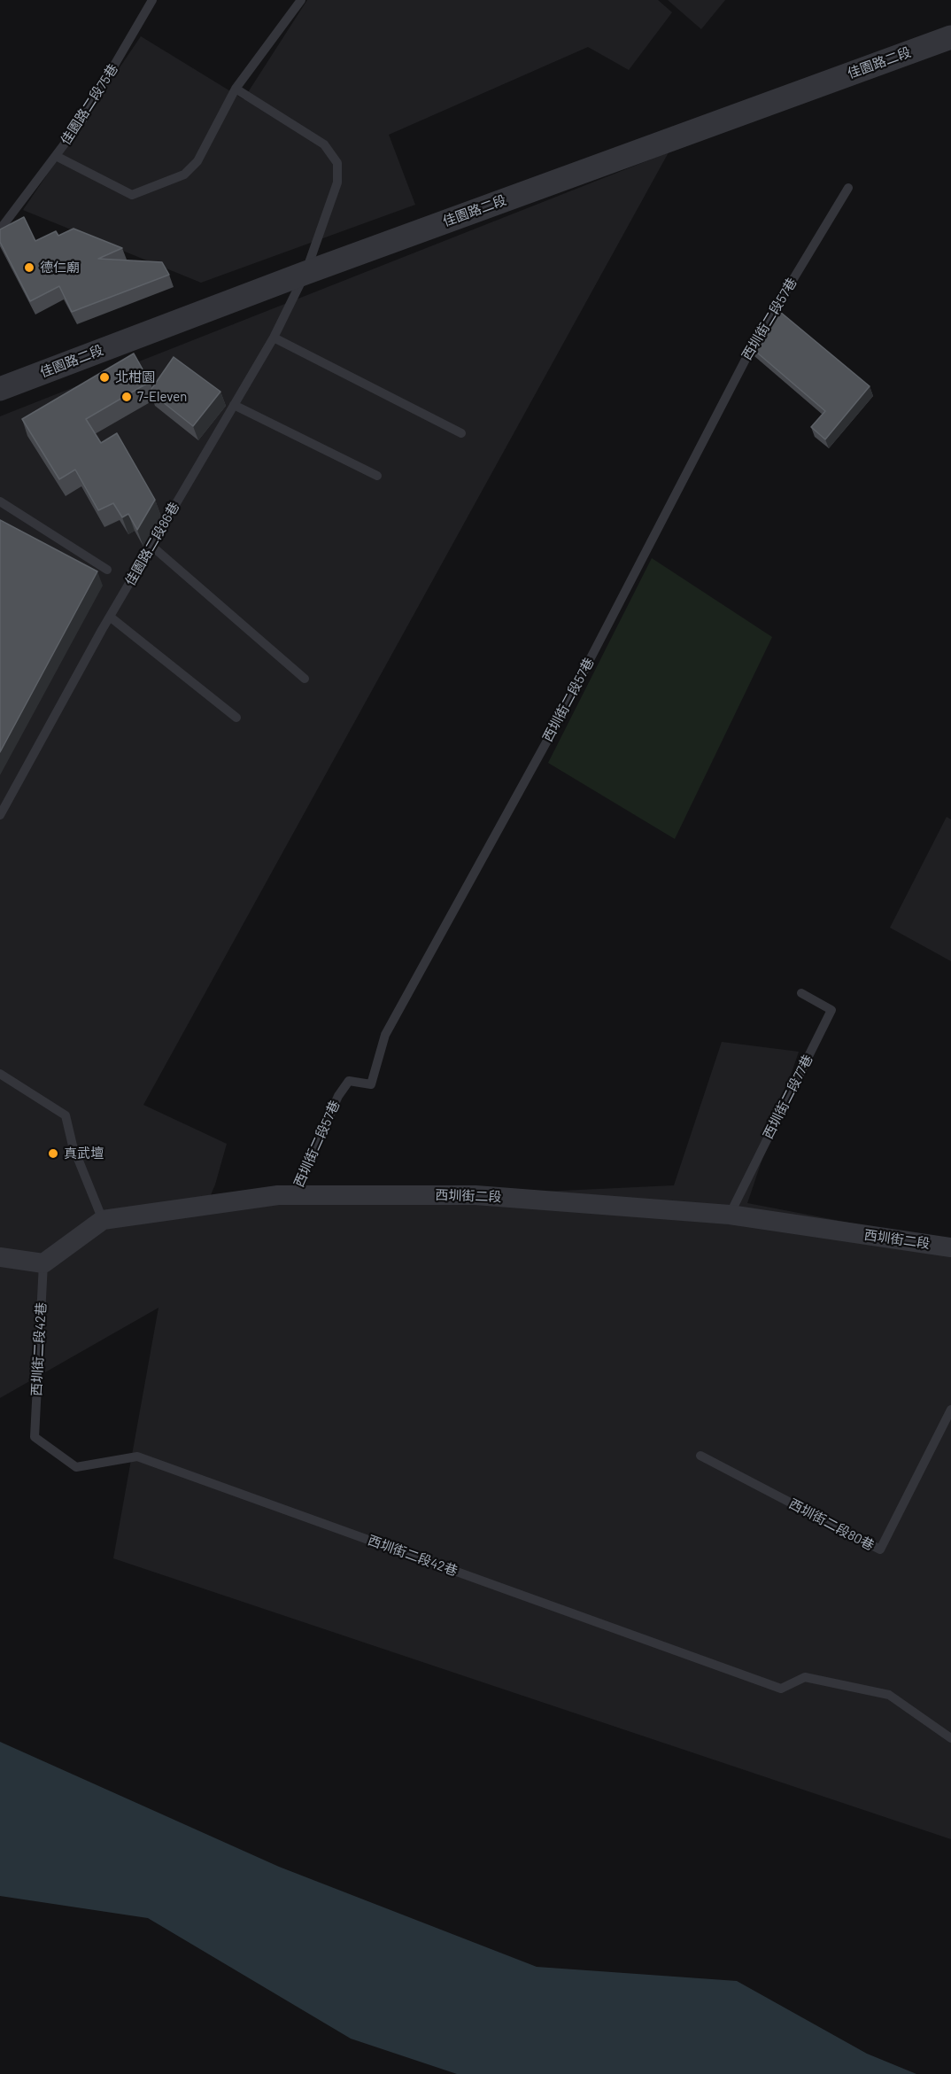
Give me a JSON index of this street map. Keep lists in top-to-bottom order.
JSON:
{
  "streets": {
    "street": ["佳園路二段", "西圳街二段"],
    "lane": [
      "佳園路二段75巷",
      "西圳街二段57巷",
      "佳園路二段86巷",
      "西圳街二段77巷",
      "西圳街二段42巷",
      "西圳街二段80巷"
    ]
  },
  "crossings": [
    ["佳園路二段", "佳園路二段86巷"],
    ["西圳街二段57巷", "西圳街二段"],
    ["西圳街二段77巷", "西圳街二段"],
    ["西圳街二段", "西圳街二段42巷"]
  ],
  "places": [
    "德仁廟",
    "北柑園",
    "7-Eleven",
    "真武壇"
  ]
}
